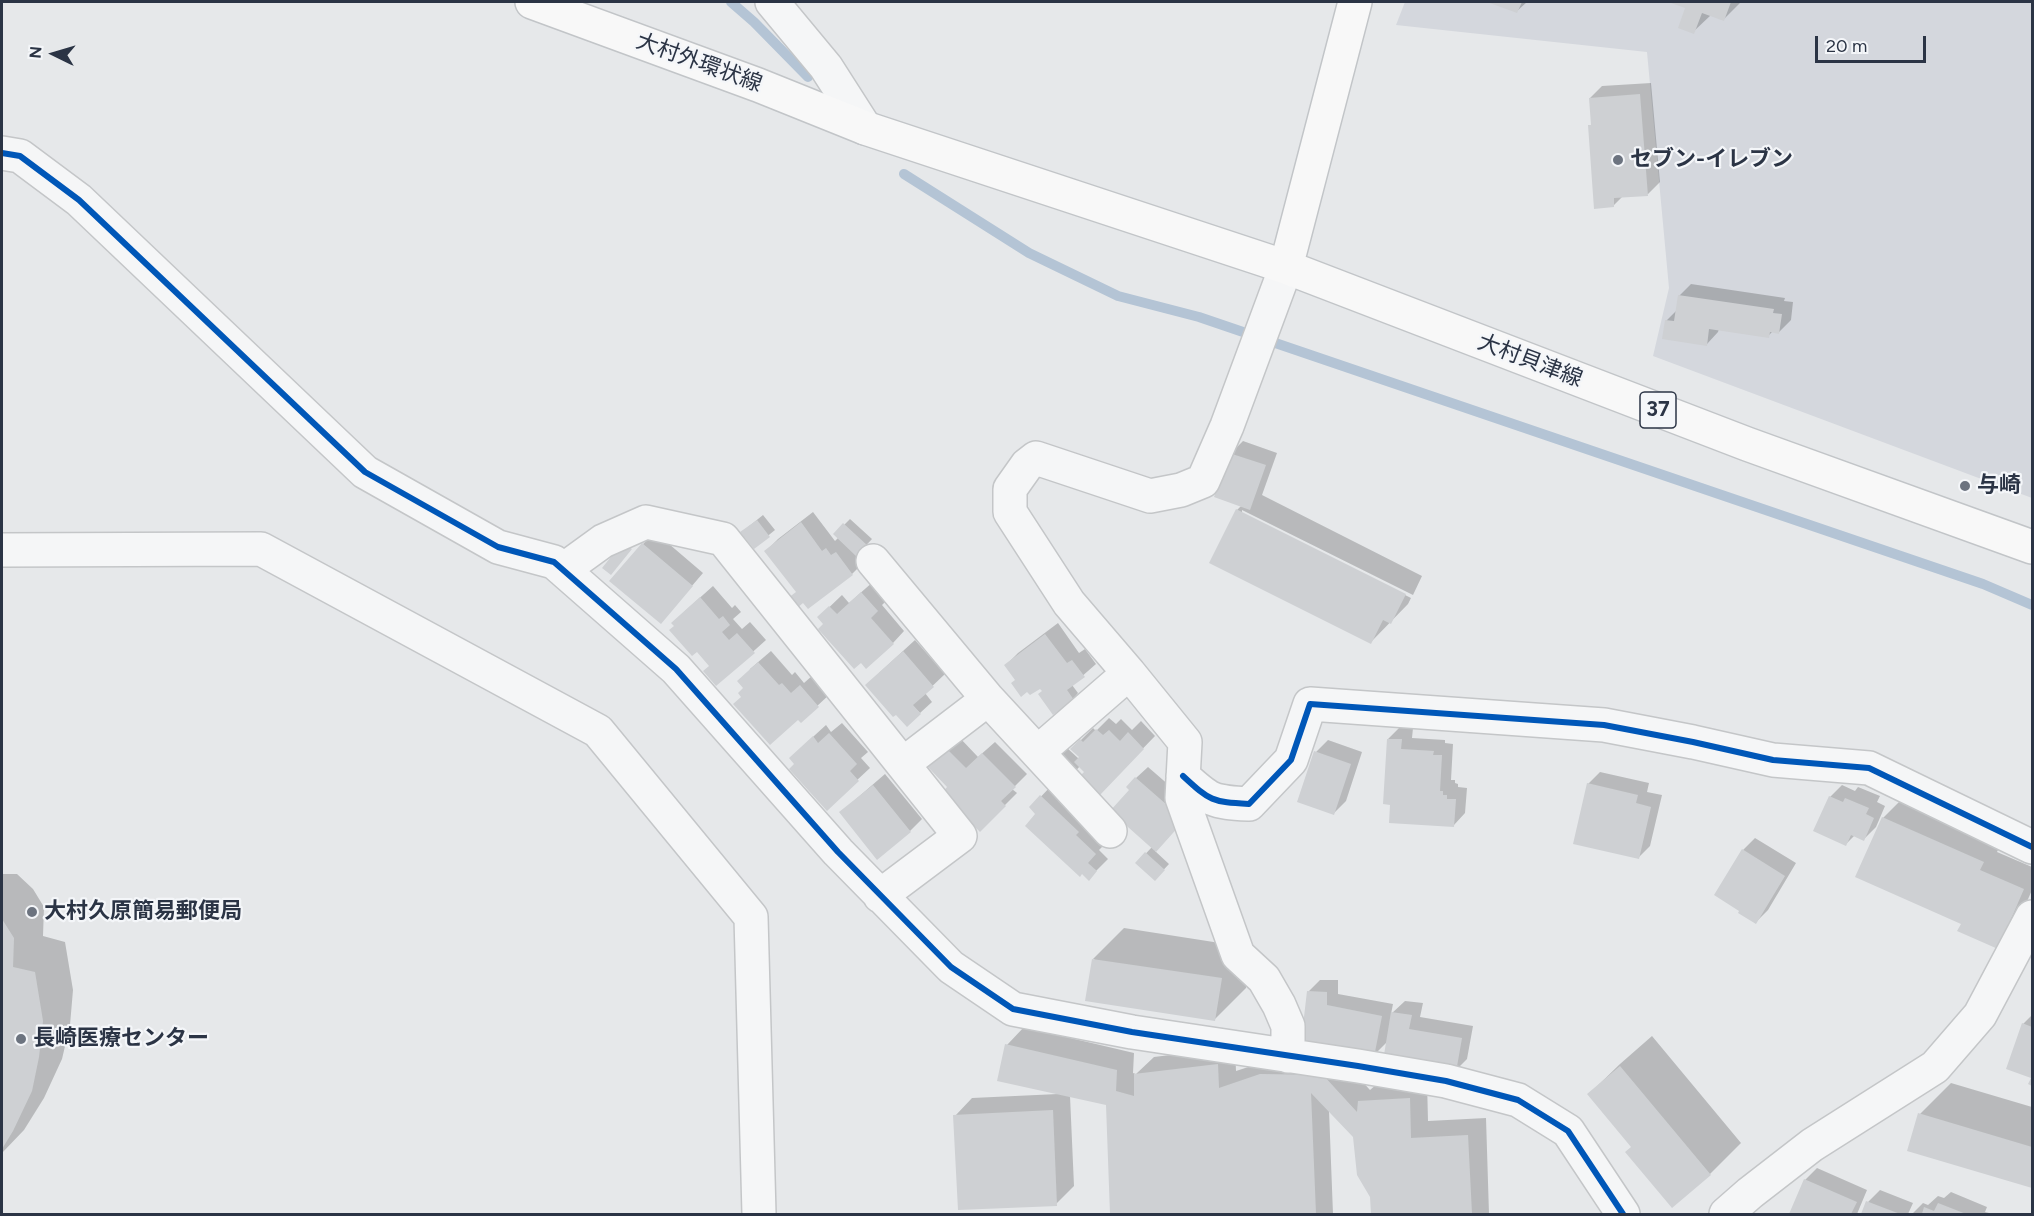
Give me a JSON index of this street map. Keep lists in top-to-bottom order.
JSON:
{
  "streets": {
    "main road": ["大村外環状線", "大村貝津線", "37"]
  },
  "crossings": [
    ["大村外環状線", "大村貝津線"]
  ],
  "places": [
    "セブン-イレブン",
    "与崎",
    "大村久原簡易郵便局",
    "長崎医療センター"
  ],
  "scale_bar": "20 m",
  "north": "left"
}
